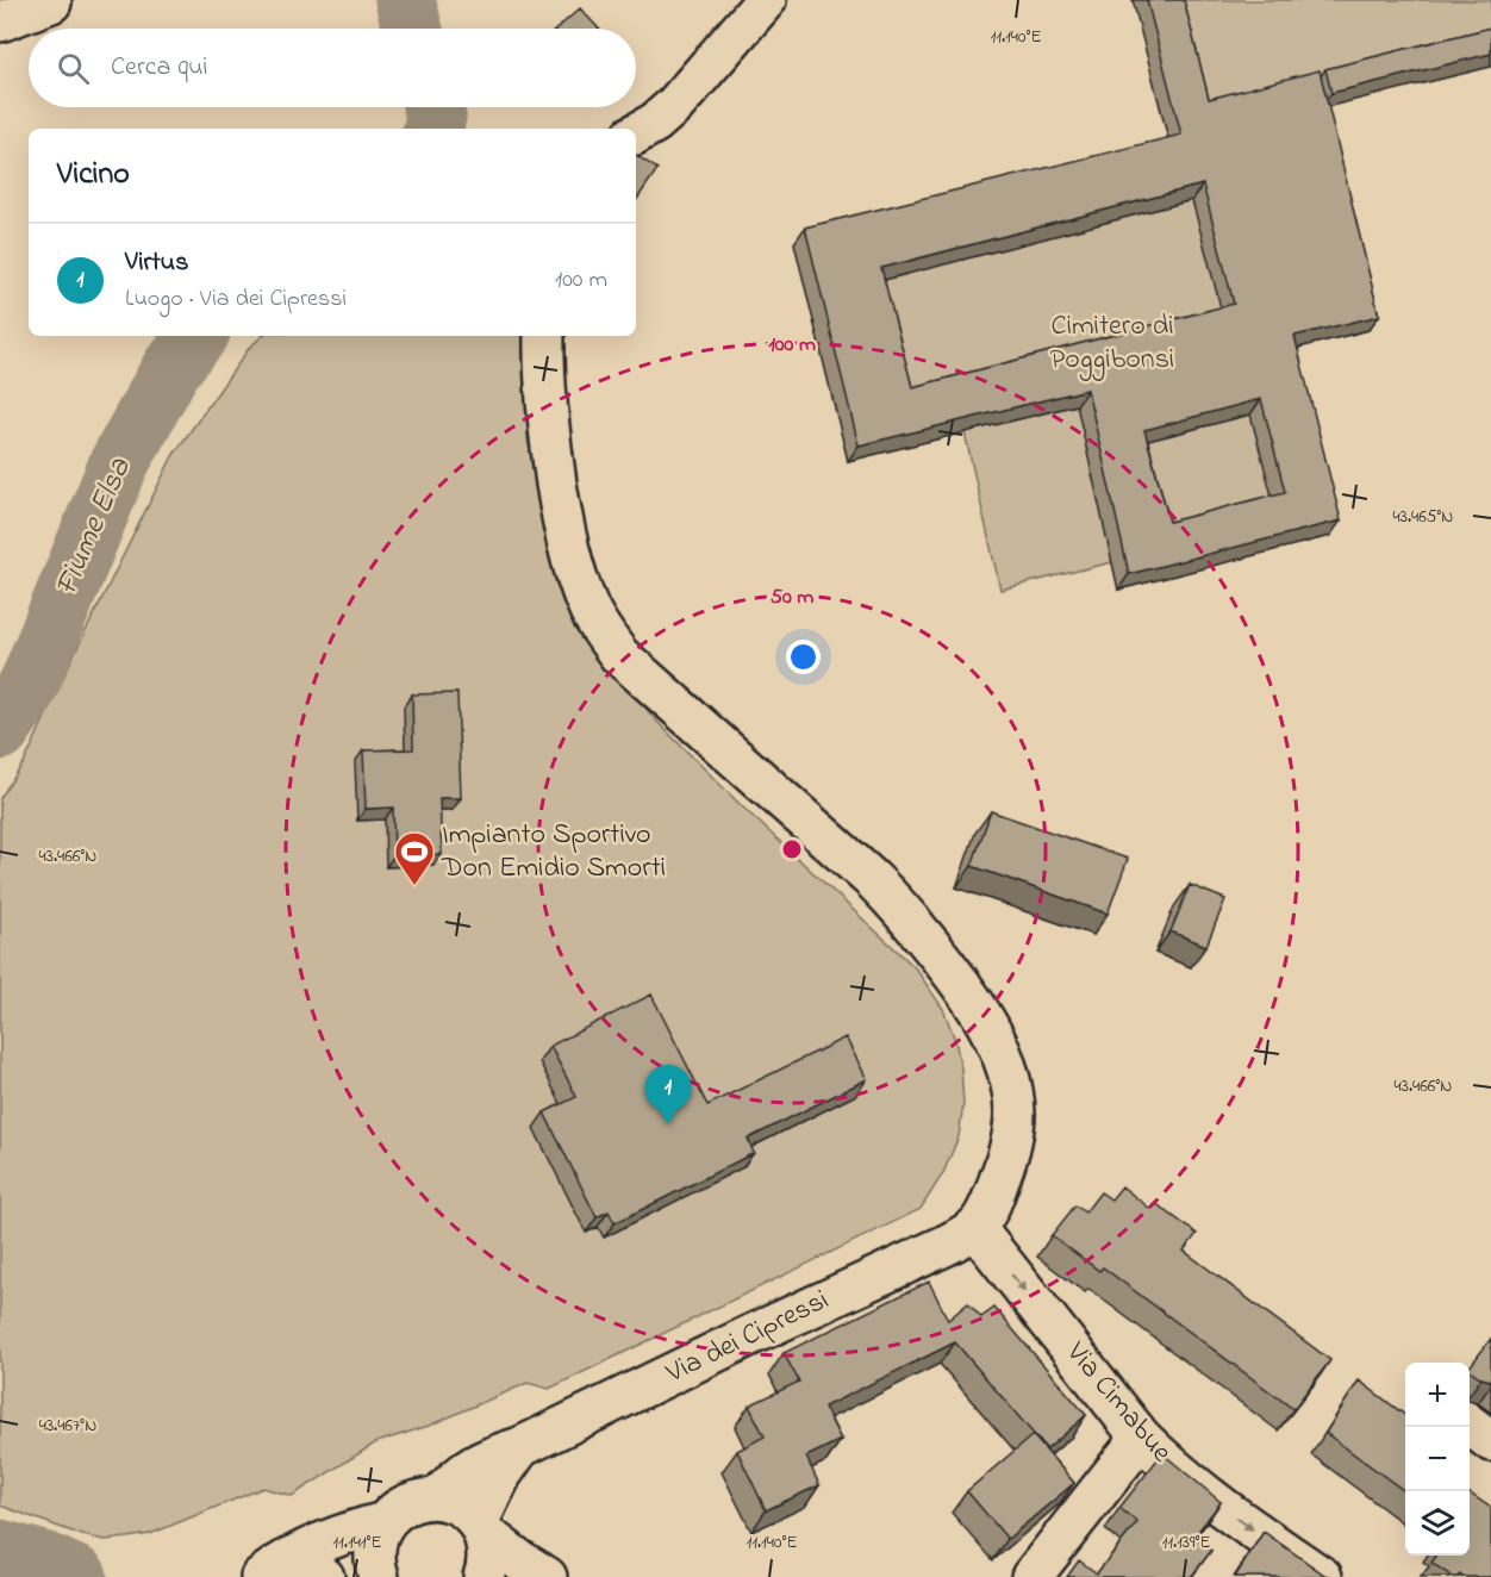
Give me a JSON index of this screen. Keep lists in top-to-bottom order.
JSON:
{
  "streets": {
    "street": ["Via dei Cipressi", "Via Cimabue"]
  },
  "crossings": [
    ["Via dei Cipressi", "Via Cimabue"]
  ],
  "one_way": ["Via Cimabue"],
  "water": ["Fiume Elsa"],
  "parks": ["Cimitero di Poggibonsi"],
  "places": {
    "sports": ["Impianto Sportivo Don Emidio Smorti"]
  },
  "page": {
    "search": "Cerca qui",
    "heading": "Vicino",
    "list": [
      {
        "mark": "1",
        "name": "Virtus",
        "note": "Luogo · Via dei Cipressi",
        "value": "100 m"
      }
    ],
    "pins": "1",
    "map_buttons": ["+", "−"]
  },
  "coordinates": [
    "11.140°E",
    "43.465°N",
    "43.466°N",
    "43.467°N",
    "11.141°E",
    "11.139°E"
  ],
  "rings": ["100 m", "50 m"]
}
